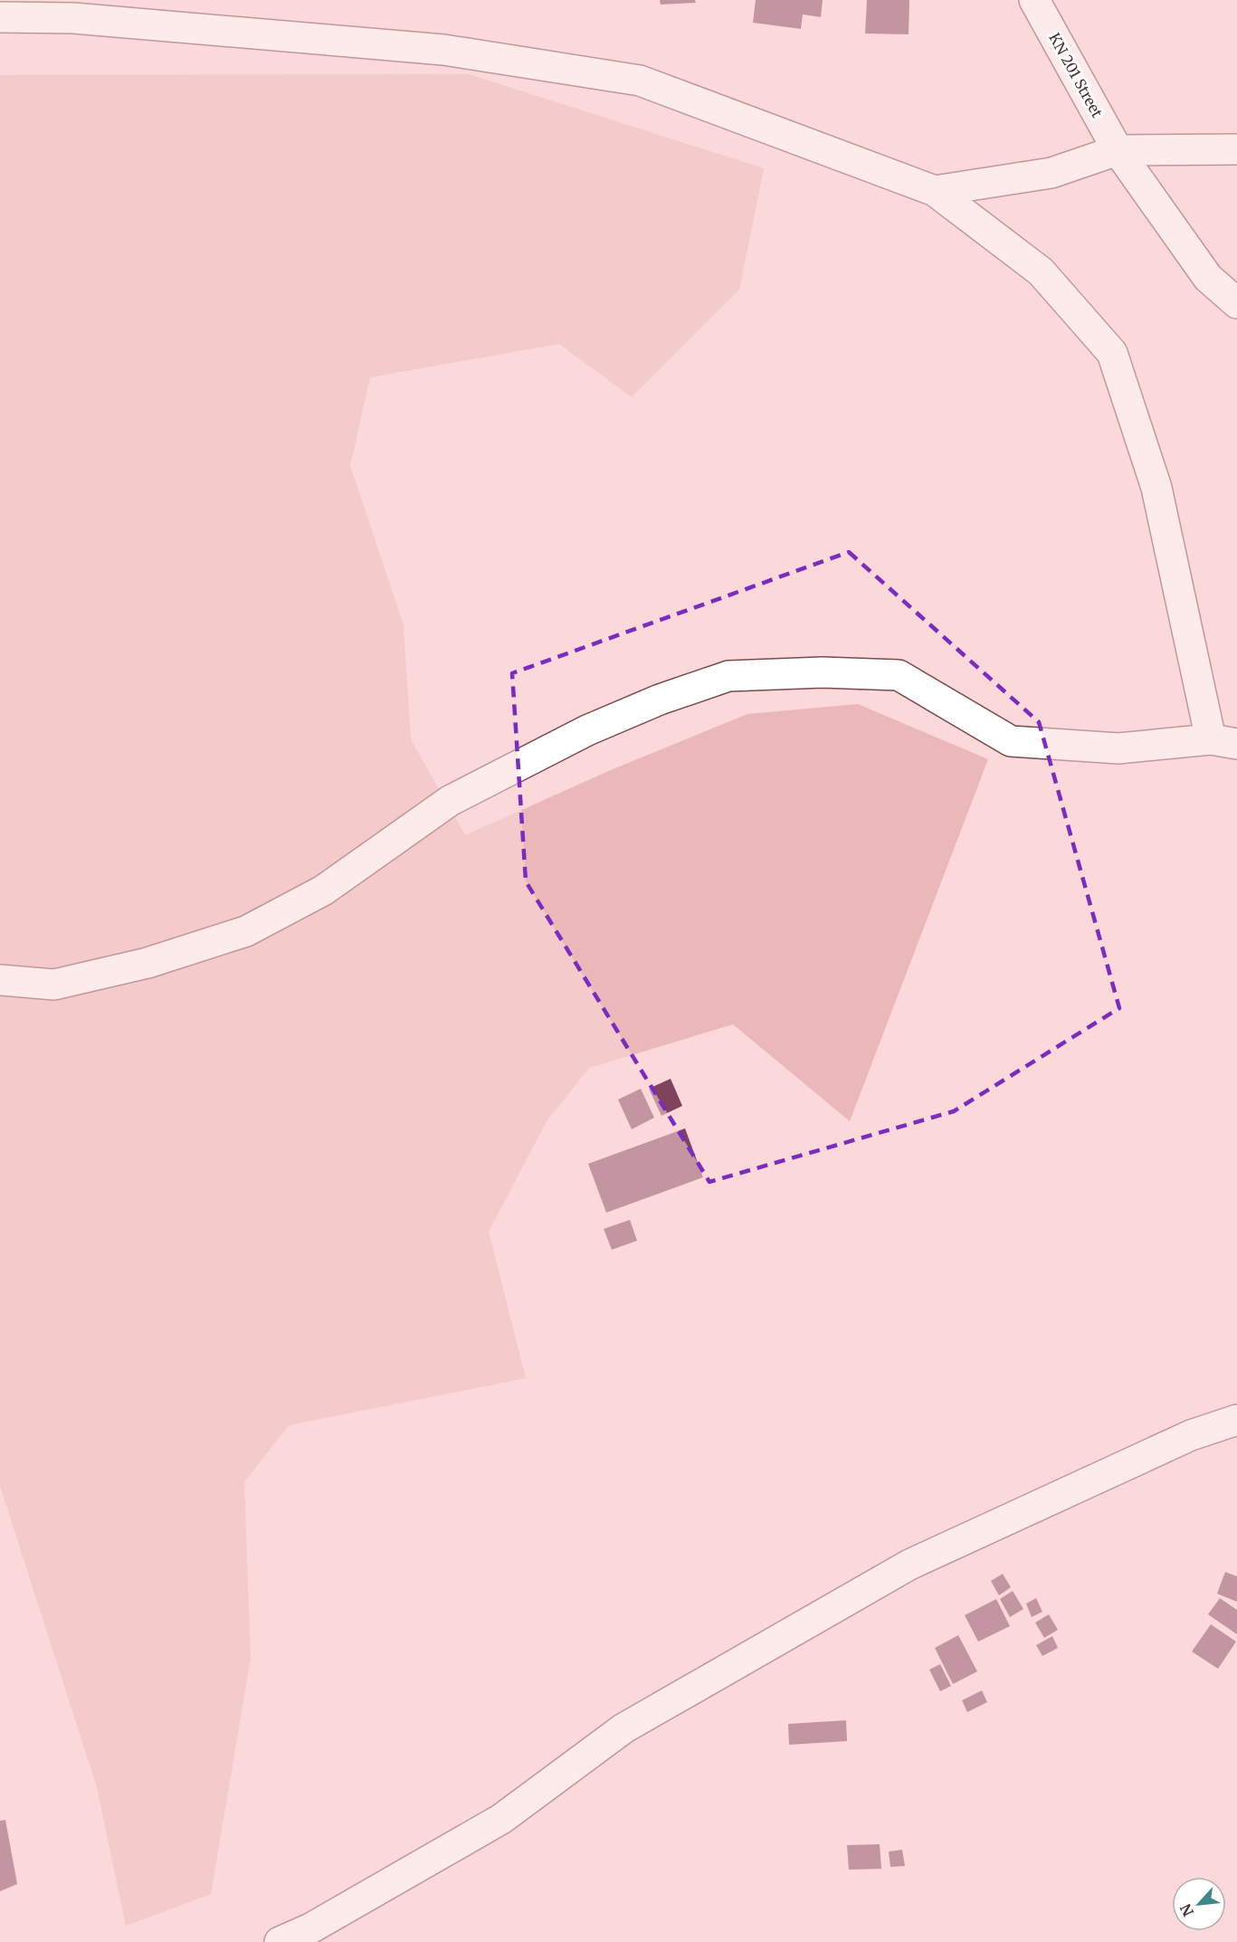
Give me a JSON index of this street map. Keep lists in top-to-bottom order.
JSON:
{
  "streets": {
    "street": ["KN 201 Street"]
  },
  "north": "bottom left"
}
